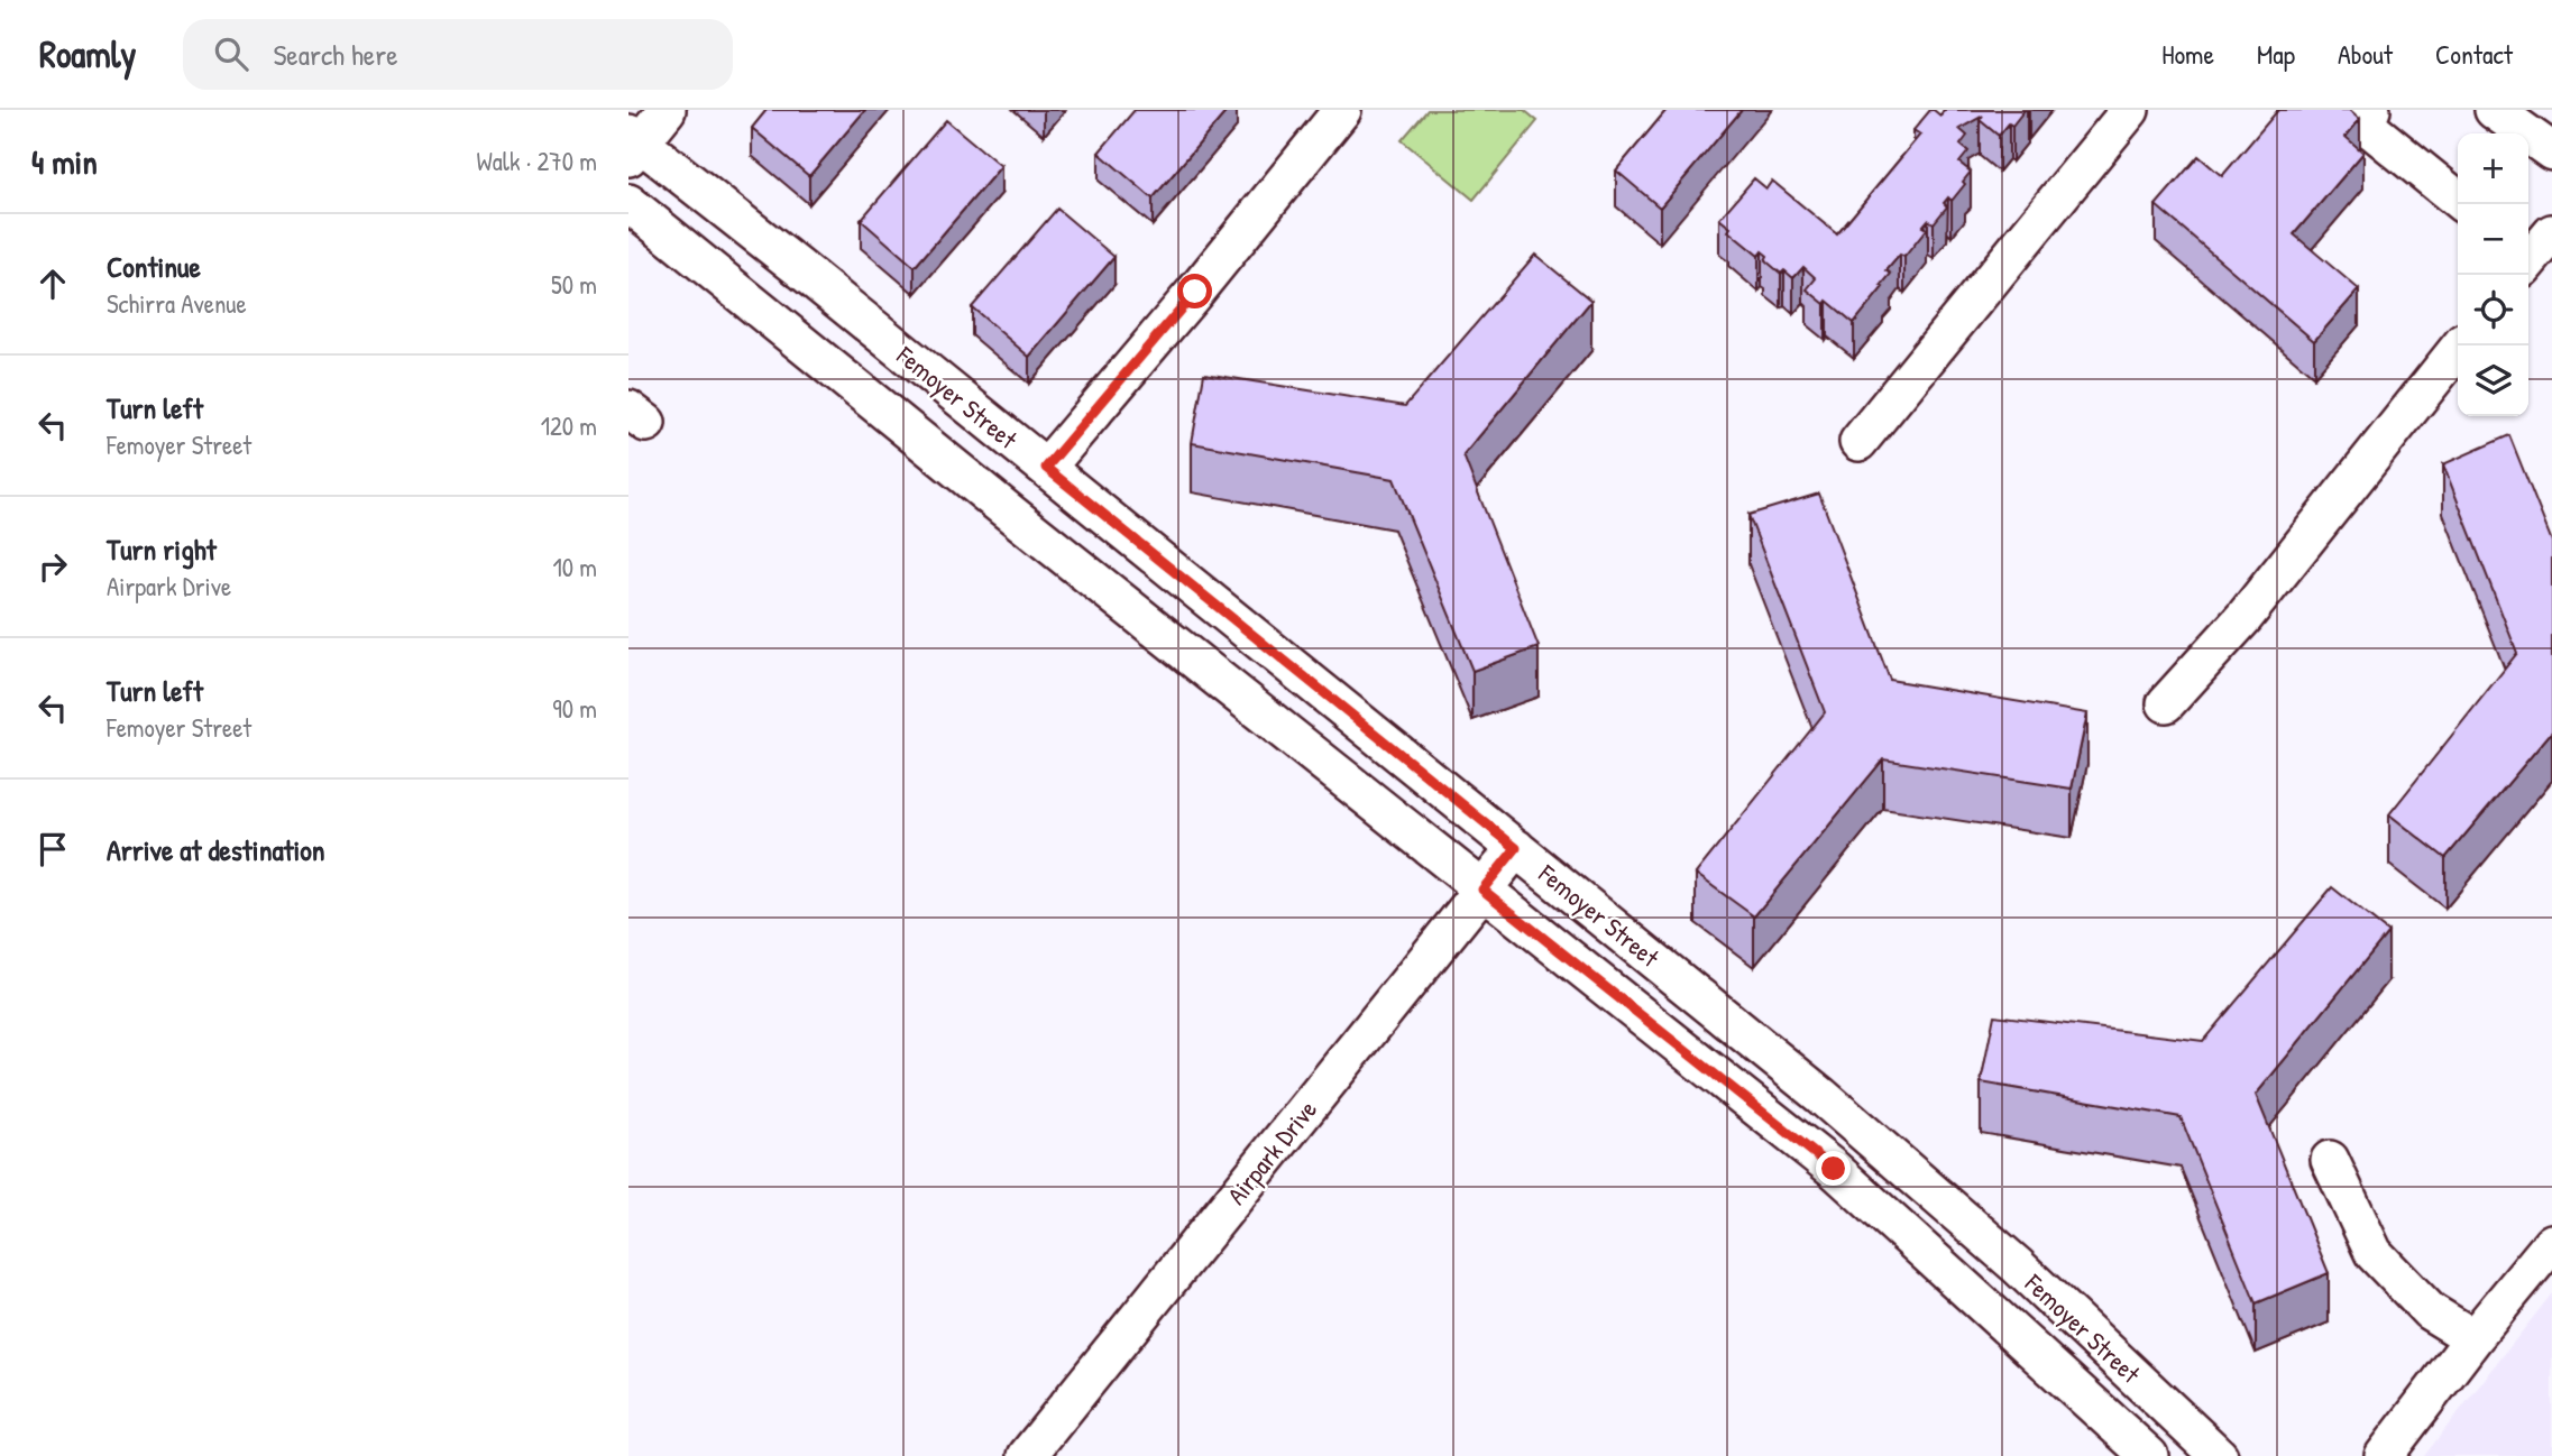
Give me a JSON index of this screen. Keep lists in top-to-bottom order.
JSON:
{
  "streets": {
    "street": ["Femoyer Street", "Airpark Drive"]
  },
  "crossings": [
    ["Femoyer Street", "Airpark Drive"]
  ],
  "page": {
    "header": "Roamly",
    "search": "Search here",
    "nav": [
      "Home",
      "Map",
      "About",
      "Contact"
    ],
    "heading": ["4 min", "Walk · 270 m"],
    "map_buttons": ["+", "−"],
    "list": [
      ["Continue", "Schirra Avenue", "50 m"],
      ["Turn left", "Femoyer Street", "120 m"],
      ["Turn right", "Airpark Drive", "10 m"],
      ["Turn left", "Femoyer Street", "90 m"],
      "Arrive at destination"
    ]
  }
}
